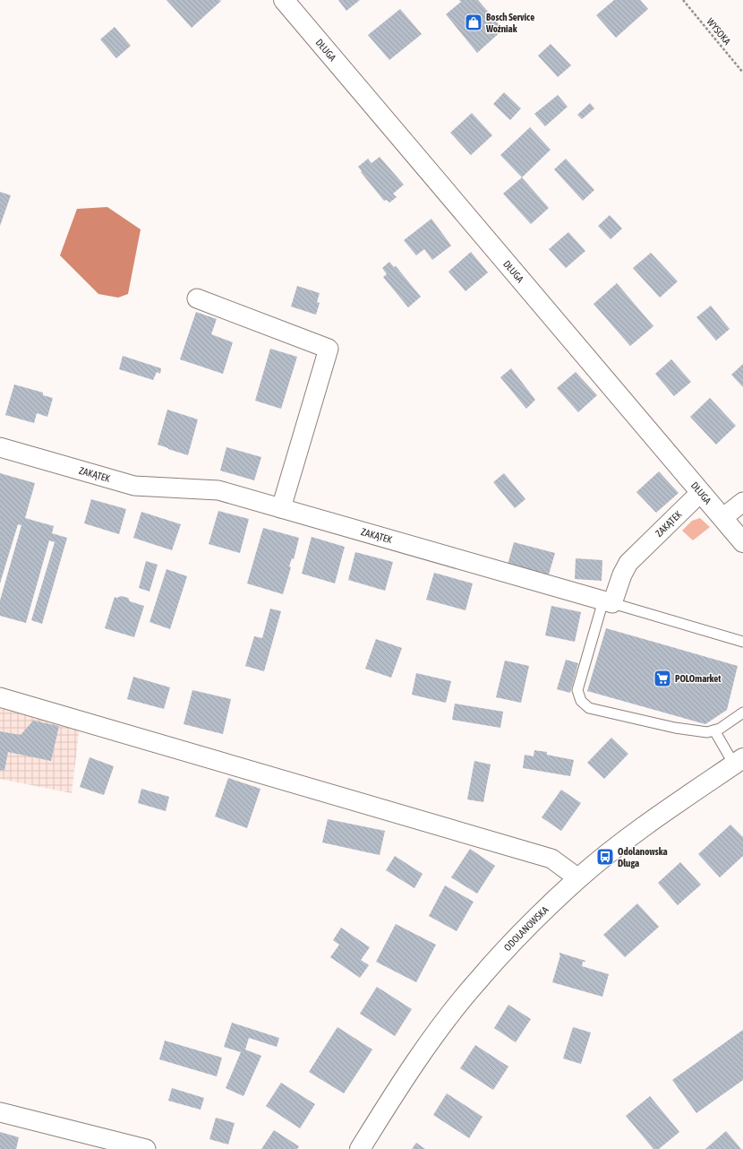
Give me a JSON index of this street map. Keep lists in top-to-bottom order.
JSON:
{
  "streets": {
    "street": ["DŁUGA", "ZAKĄTEK", "ODOLANOWSKA"],
    "path": ["WYSOKA"]
  },
  "crossings": [
    ["DŁUGA", "ZAKĄTEK"]
  ],
  "places": {
    "shop": ["Bosch Service Woźniak"],
    "supermarket": ["POLOmarket"],
    "bus stop": ["Odolanowska Długa"]
  }
}
